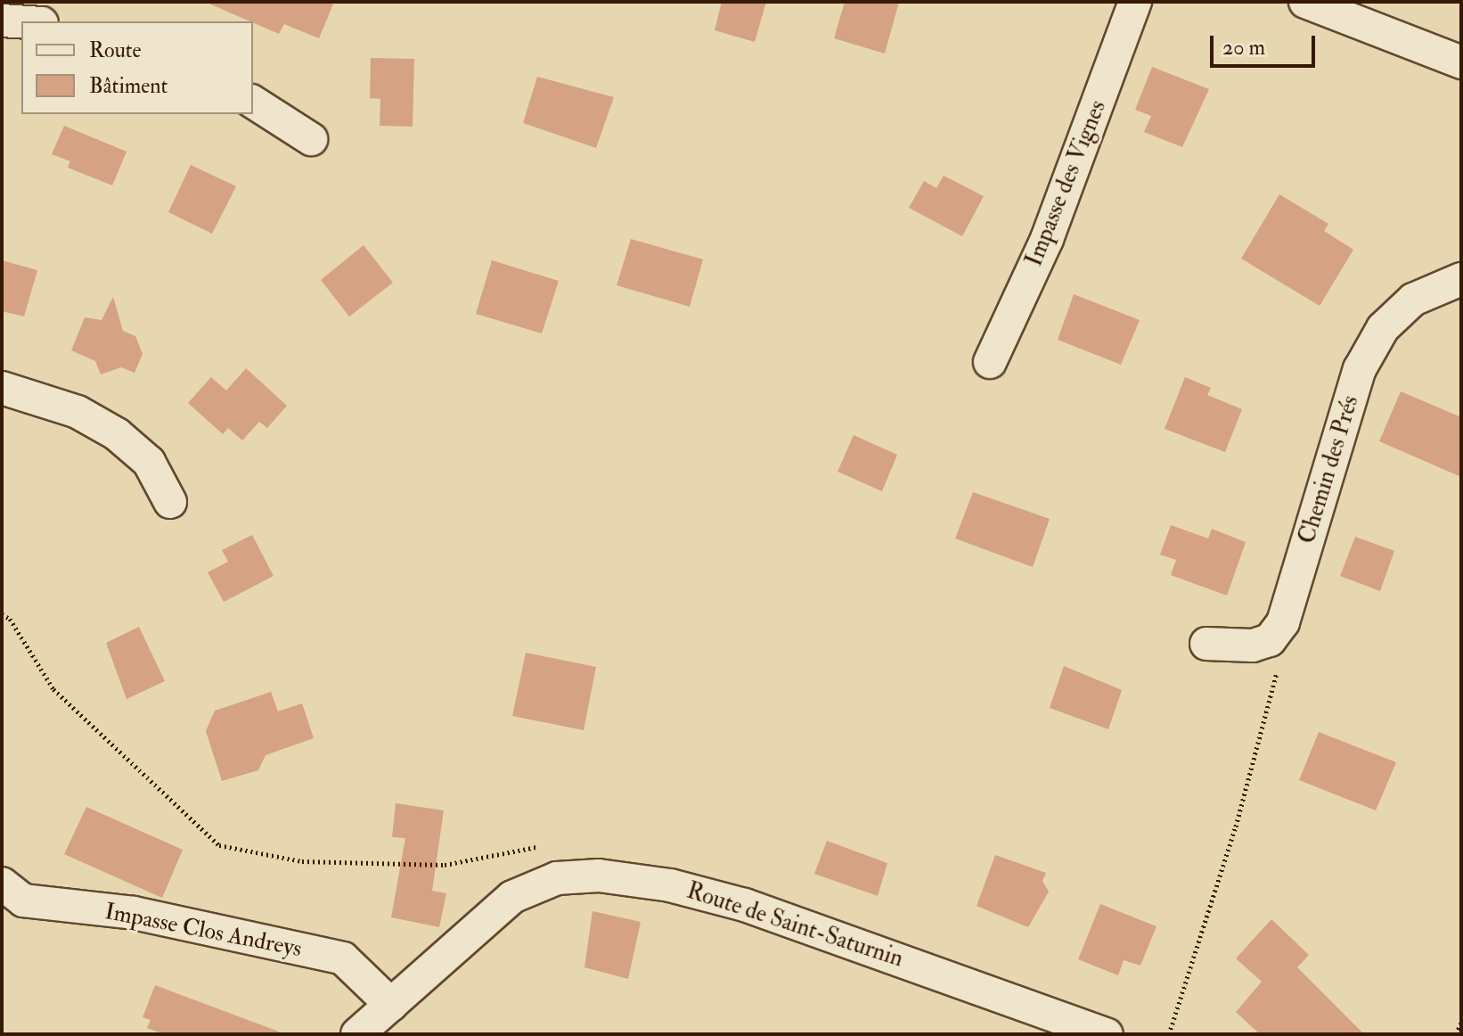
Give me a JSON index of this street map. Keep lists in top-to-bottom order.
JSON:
{
  "streets": {
    "street": [
      "Impasse des Vignes",
      "Chemin des Prés",
      "Route de Saint-Saturnin",
      "Impasse Clos Andreys"
    ]
  },
  "crossings": [
    ["Route de Saint-Saturnin", "Impasse Clos Andreys"]
  ],
  "legend": ["Route", "Bâtiment"],
  "scale_bar": "20 m"
}
